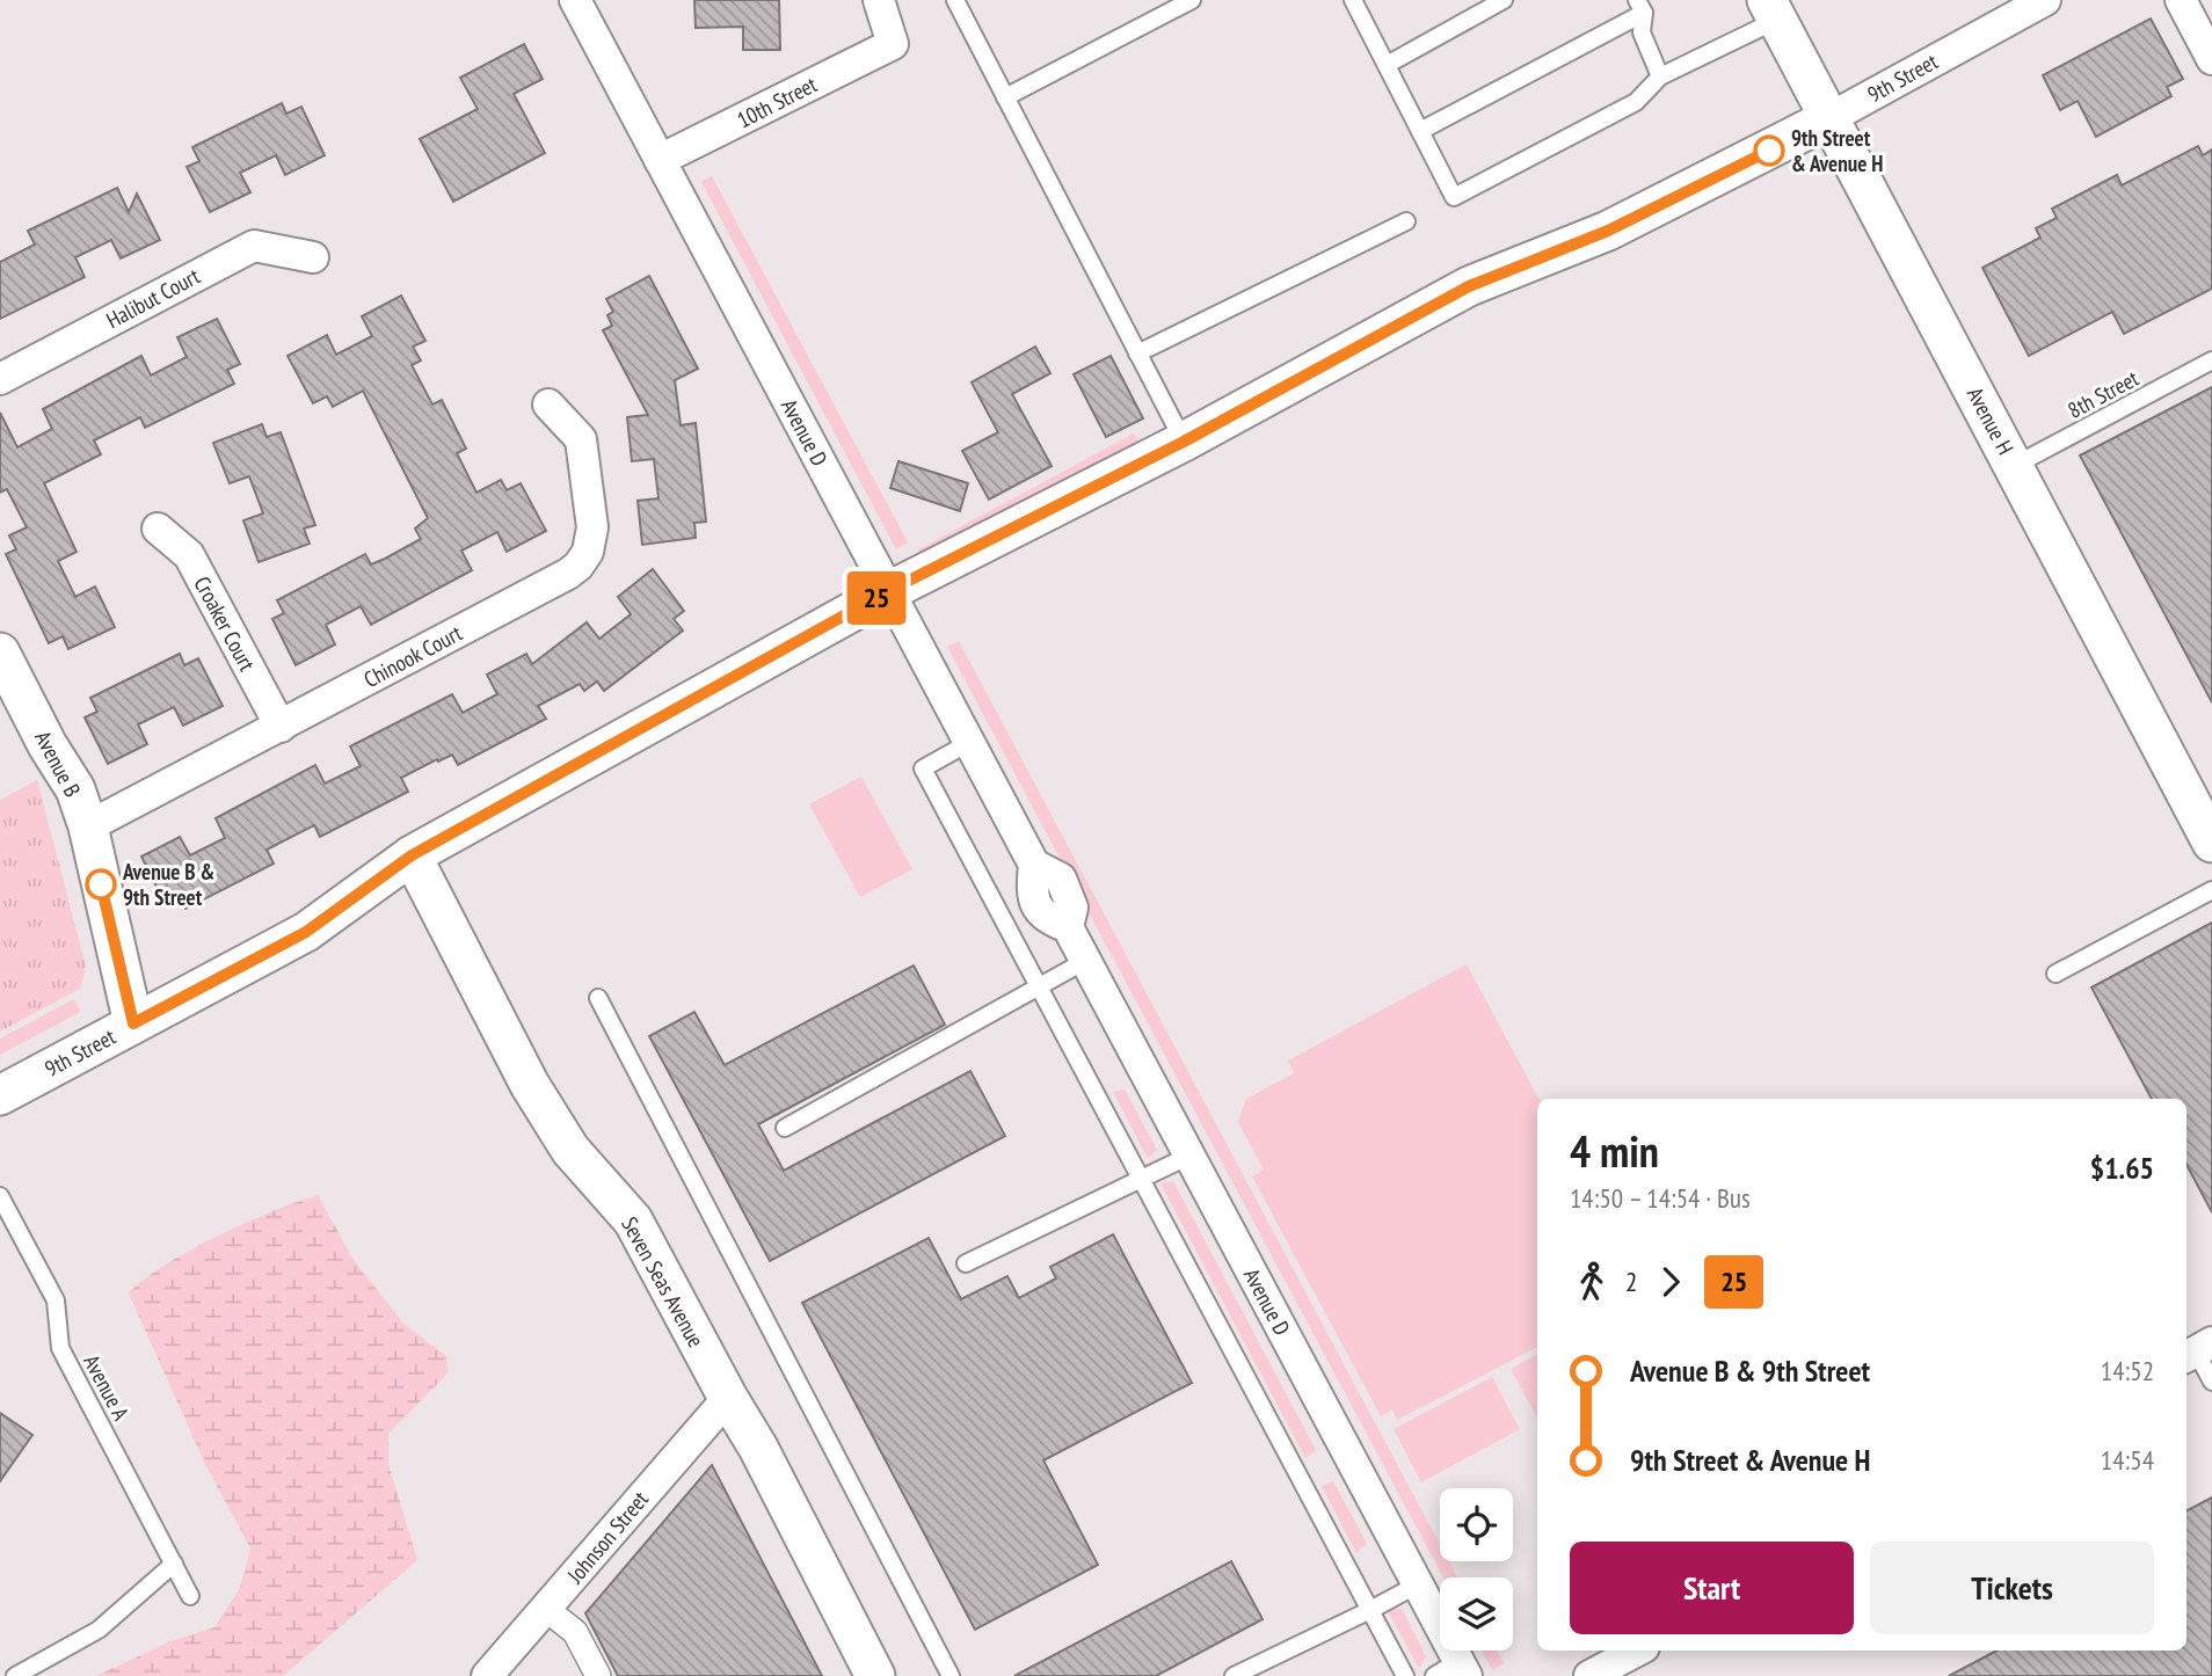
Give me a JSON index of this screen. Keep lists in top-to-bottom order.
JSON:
{
  "streets": {
    "street": [
      "9th Street",
      "10th Street",
      "Halibut Court",
      "Avenue H",
      "Avenue D",
      "Croaker Court",
      "Chinook Court",
      "Avenue B",
      "Seven Seas Avenue",
      "Johnson Street"
    ],
    "lane": ["8th Street", "Avenue A"]
  },
  "crossings": [
    ["9th Street", "Avenue H"],
    ["9th Street", "Avenue D"],
    ["9th Street", "Avenue B"],
    ["9th Street", "Seven Seas Avenue"],
    ["10th Street", "Avenue D"],
    ["8th Street", "Avenue H"],
    ["Croaker Court", "Chinook Court"],
    ["Chinook Court", "Avenue B"],
    ["Seven Seas Avenue", "Johnson Street"]
  ],
  "places": ["9th Street & Avenue H", "Avenue B & 9th Street"],
  "lines": ["bus line 25"],
  "page": {
    "on_map": "25",
    "heading": ["4 min", "14:50 – 14:54 · Bus", "$1.65"],
    "legs": ["2", "25"],
    "list": [
      {
        "name": "Avenue B & 9th Street",
        "value": "14:52"
      },
      {
        "name": "9th Street & Avenue H",
        "value": "14:54"
      }
    ],
    "buttons": ["Start", "Tickets"]
  }
}
